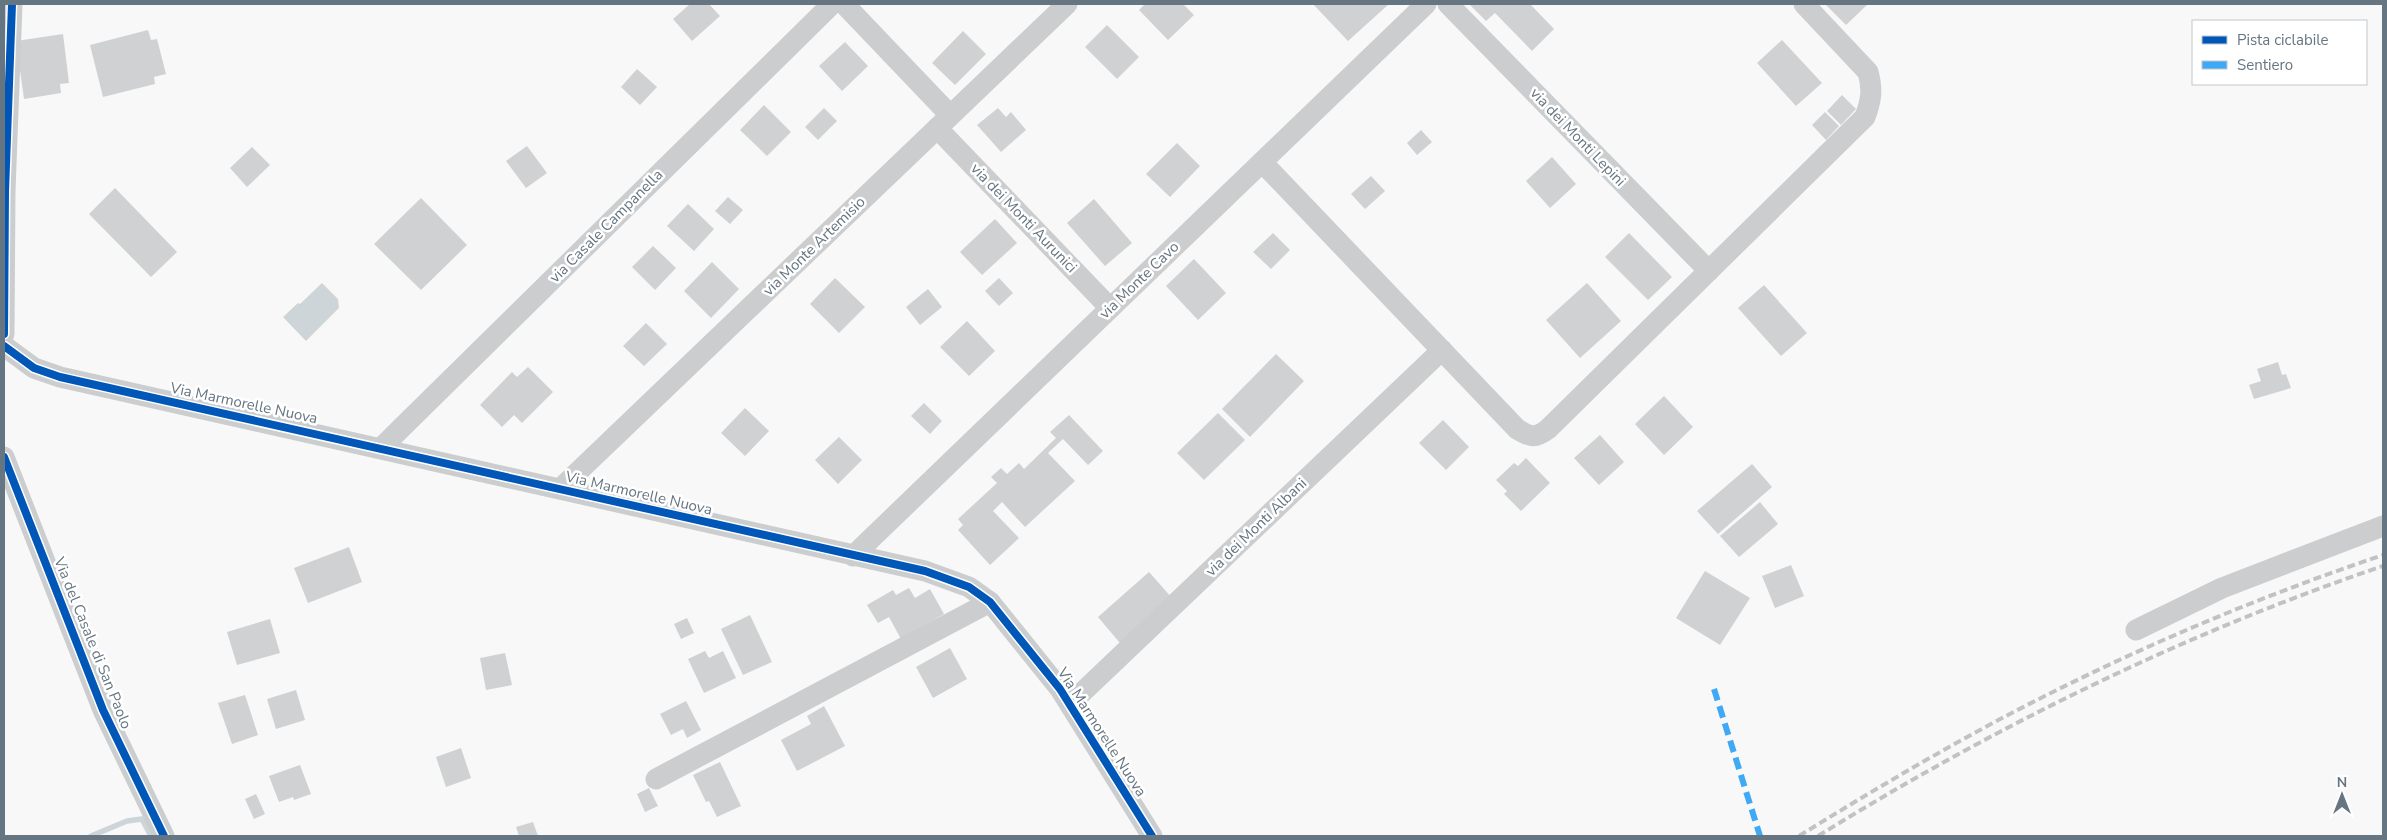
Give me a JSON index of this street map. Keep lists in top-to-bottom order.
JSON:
{
  "streets": {
    "street": [
      "via dei Monti Lepini",
      "via dei Monti Aurunici",
      "via Casale Campanella",
      "via Monte Artemisio",
      "via Monte Cavo",
      "Via Marmorelle Nuova",
      "via dei Monti Albani",
      "Via del Casale di San Paolo"
    ]
  },
  "crossings": [
    ["via dei Monti Aurunici", "via Monte Artemisio"],
    ["via dei Monti Aurunici", "via Monte Cavo"],
    ["via Casale Campanella", "Via Marmorelle Nuova"],
    ["via Monte Artemisio", "Via Marmorelle Nuova"],
    ["via Monte Cavo", "Via Marmorelle Nuova"],
    ["Via Marmorelle Nuova", "via dei Monti Albani"]
  ],
  "legend": ["Pista ciclabile", "Sentiero"],
  "north": "top"
}
